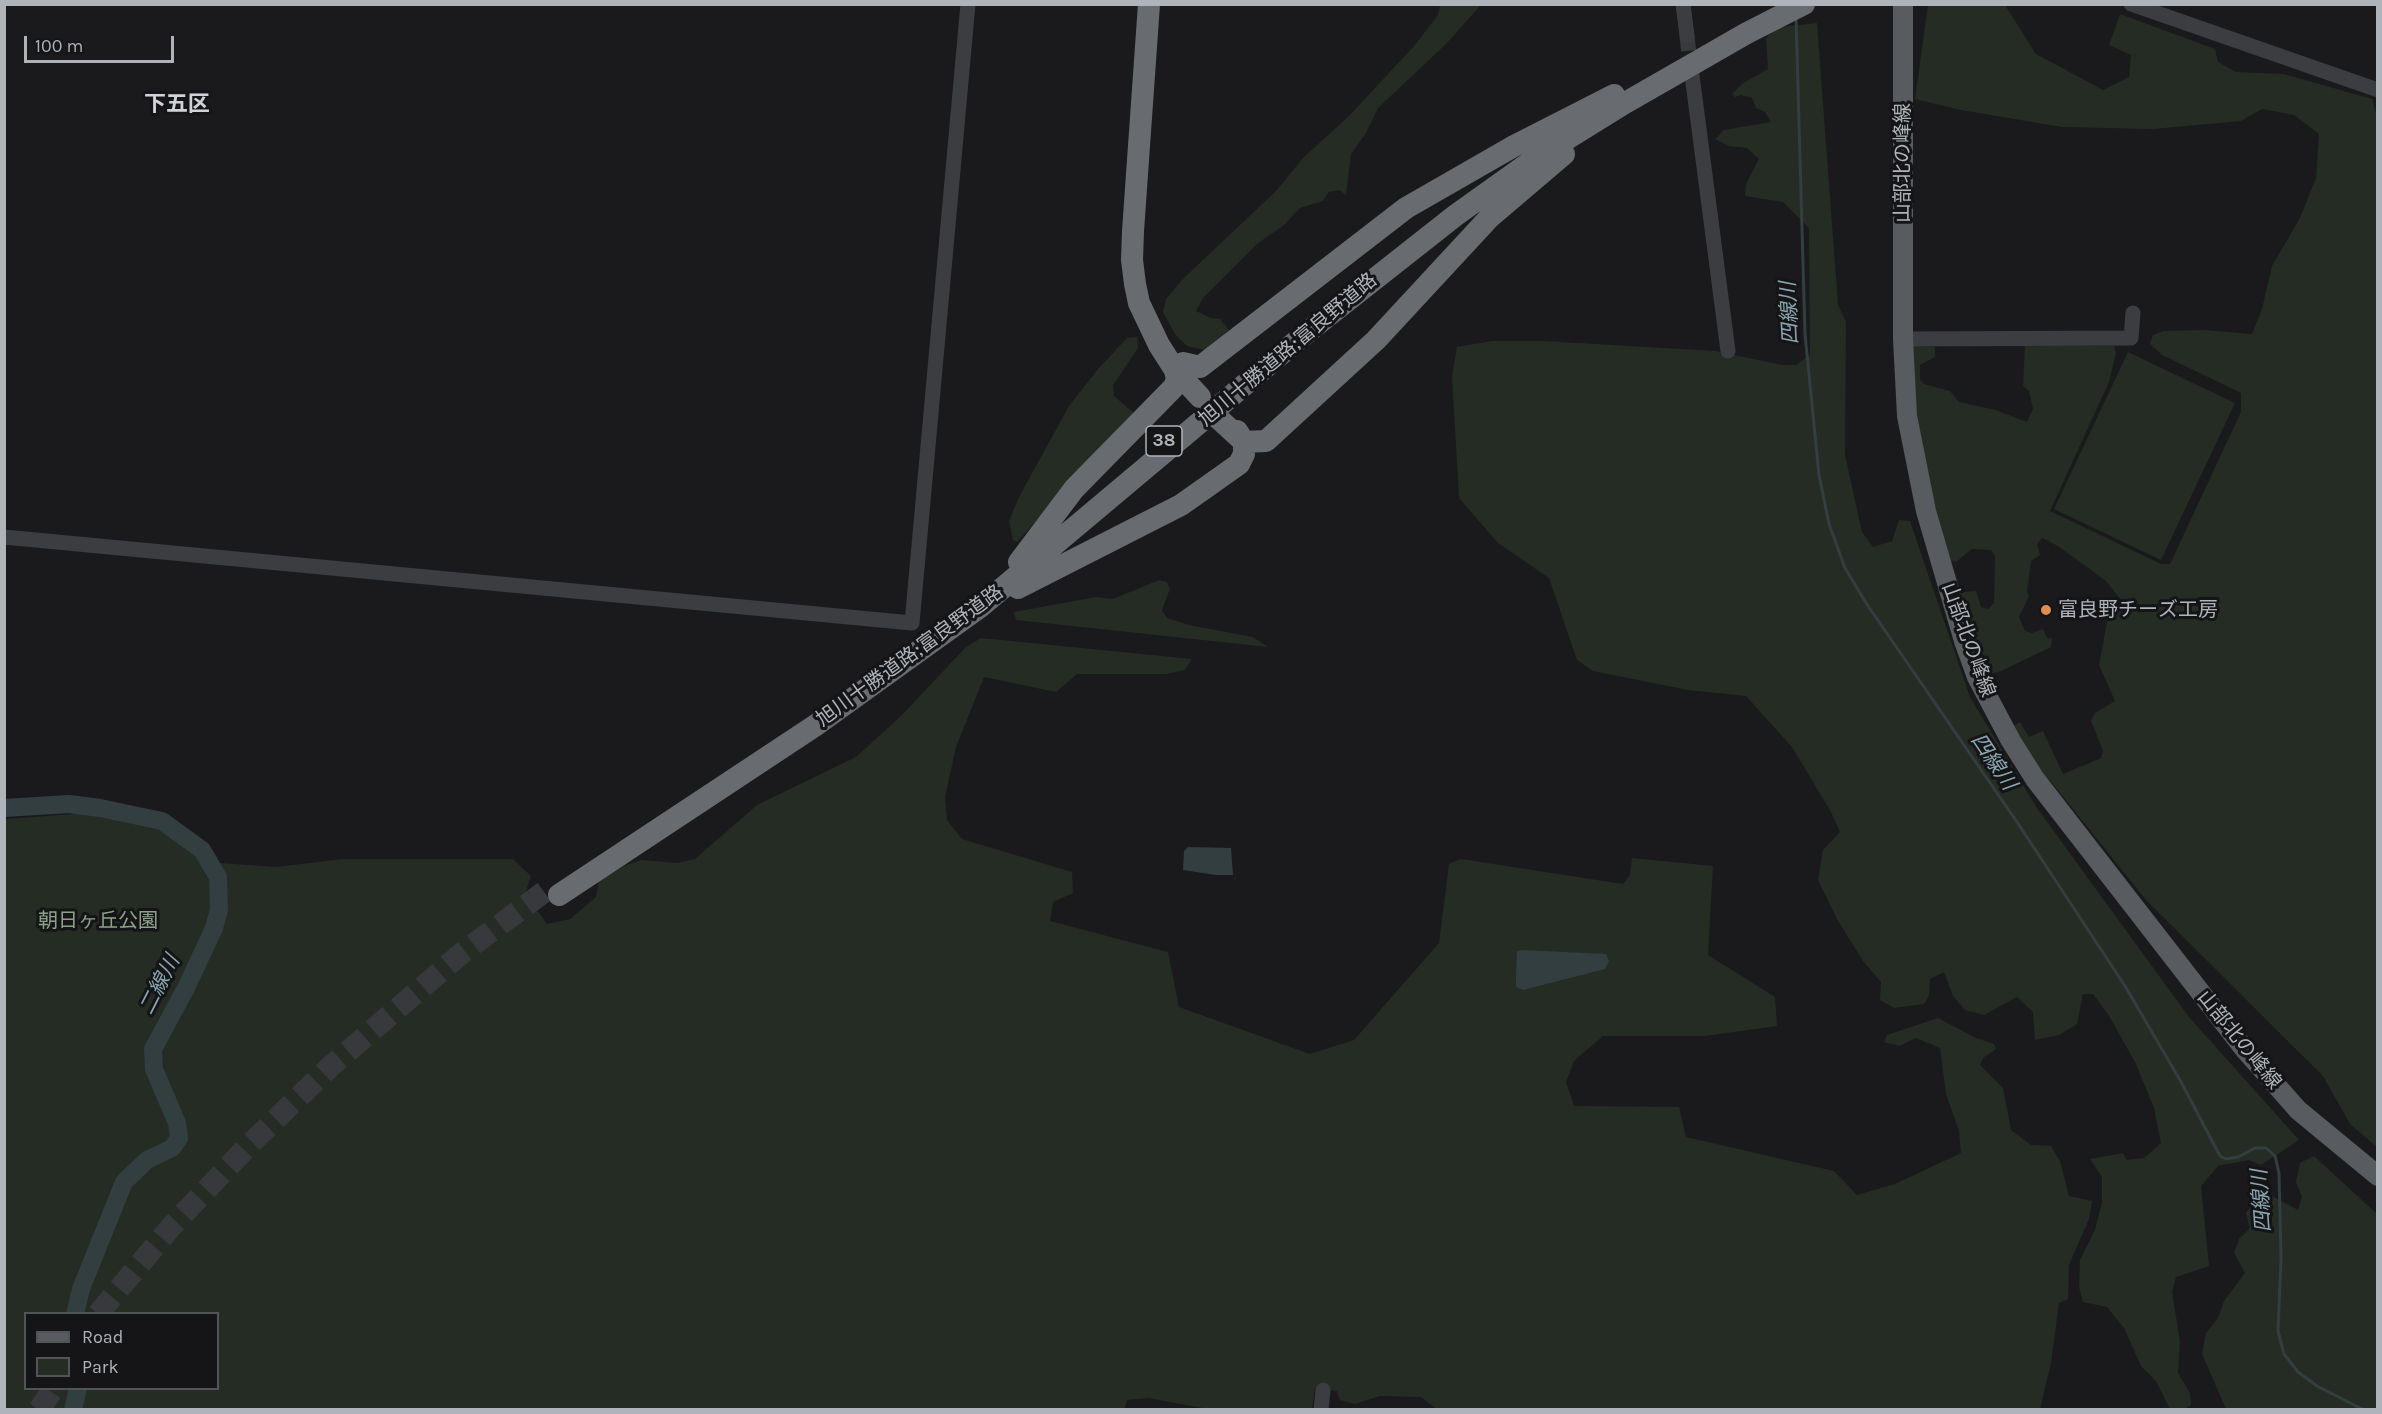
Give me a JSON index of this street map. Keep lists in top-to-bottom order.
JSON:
{
  "streets": {
    "highway": ["旭川十勝道路;富良野道路", "38"],
    "main road": ["山部北の峰線"]
  },
  "crossings": [
    ["旭川十勝道路;富良野道路", "38"]
  ],
  "districts": ["下五区"],
  "water": ["四線川", "二線川"],
  "parks": ["朝日ヶ丘公園"],
  "places": ["富良野チーズ工房"],
  "legend": ["Road", "Park"],
  "scale_bar": "100 m"
}
